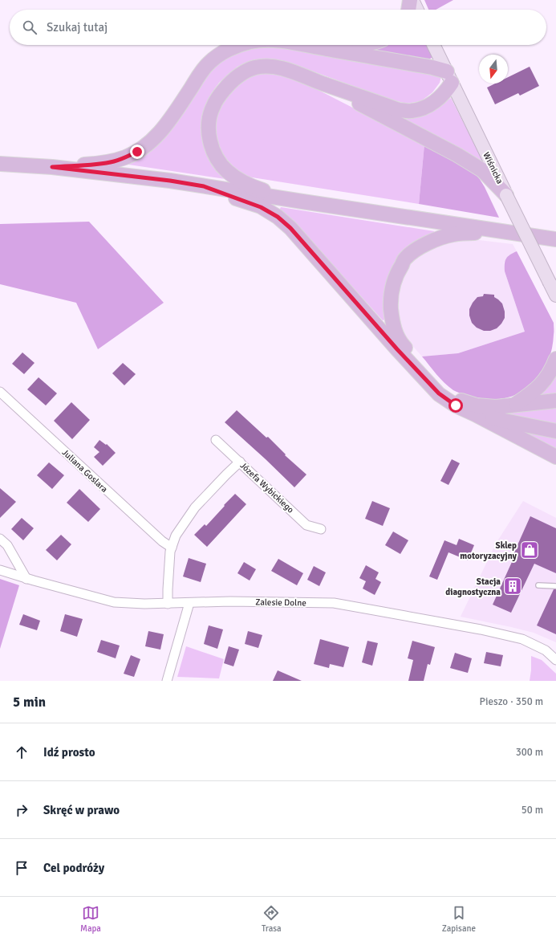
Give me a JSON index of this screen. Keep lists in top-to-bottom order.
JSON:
{
  "streets": {
    "main road": ["Wiśnicka"],
    "street": ["Juliana Goslara", "Józefa Wybickiego", "Zalesie Dolne"]
  },
  "places": {
    "shop": ["Sklep motoryzacyjny"],
    "building": ["Stacja diagnostyczna"]
  },
  "north": "bottom",
  "page": {
    "search": "Szukaj tutaj",
    "heading": ["5 min", "Pieszo · 350 m"],
    "list": [
      ["Idź prosto", "300 m"],
      ["Skręć w prawo", "50 m"],
      "Cel podróży"
    ],
    "nav": ["Mapa", "Trasa", "Zapisane"]
  }
}
